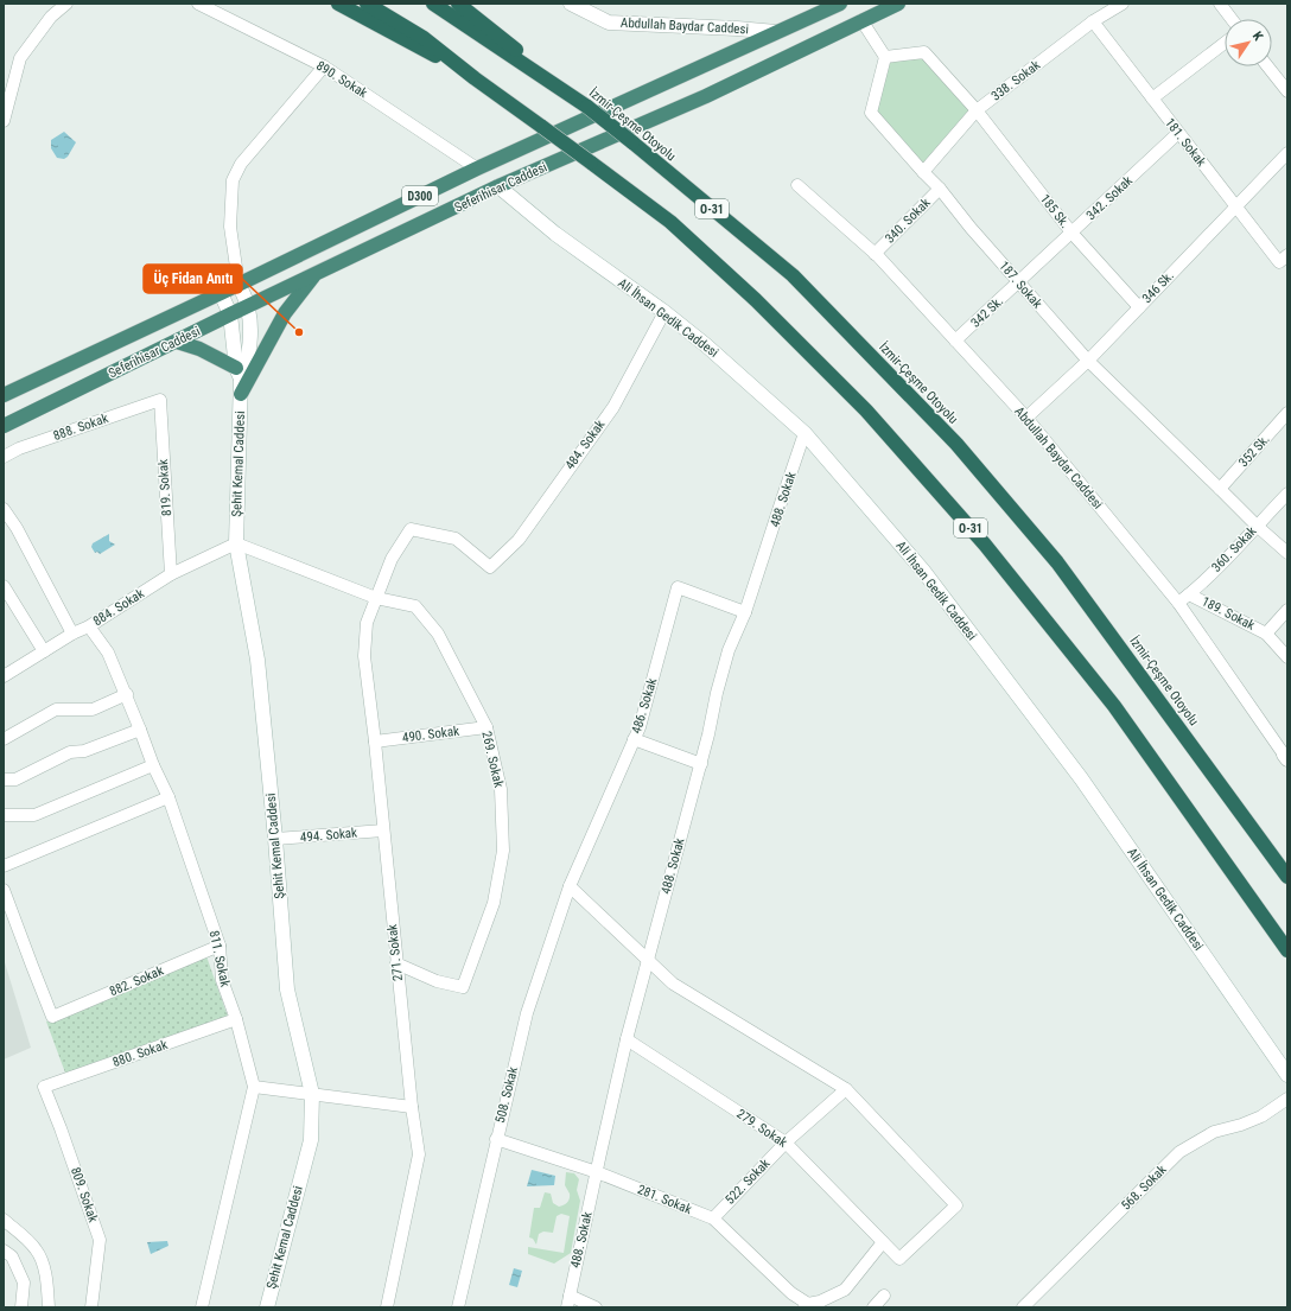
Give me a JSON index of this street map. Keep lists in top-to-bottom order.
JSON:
{
  "streets": {
    "highway": [
      "İzmir-Çeşme Otoyolu",
      "Seferihisar Caddesi",
      "D300",
      "O-31"
    ],
    "main road": ["Abdullah Baydar Caddesi", "Ali İhsan Gedik Caddesi", "Şehit Kemal Caddesi"],
    "street": [
      "890. Sokak",
      "338. Sokak",
      "181. Sokak",
      "342. Sokak",
      "185 Sk.",
      "340. Sokak",
      "187. Sokak",
      "346 Sk.",
      "342 Sk.",
      "888. Sokak",
      "484. Sokak",
      "352 Sk.",
      "819. Sokak",
      "488. Sokak",
      "360. Sokak",
      "884. Sokak",
      "189. Sokak",
      "486. Sokak",
      "490. Sokak",
      "269. Sokak",
      "494. Sokak",
      "271. Sokak",
      "811. Sokak",
      "882. Sokak",
      "880. Sokak",
      "508. Sokak",
      "279. Sokak",
      "522. Sokak",
      "568. Sokak",
      "809. Sokak",
      "281. Sokak"
    ]
  },
  "crossings": [
    ["Abdullah Baydar Caddesi", "Seferihisar Caddesi"],
    ["Abdullah Baydar Caddesi", "340. Sokak"],
    ["Abdullah Baydar Caddesi", "346 Sk."],
    ["Abdullah Baydar Caddesi", "342 Sk."],
    ["Abdullah Baydar Caddesi", "360. Sokak"],
    ["890. Sokak", "Seferihisar Caddesi"],
    ["338. Sokak", "181. Sokak"],
    ["338. Sokak", "185 Sk."],
    ["338. Sokak", "187. Sokak"],
    ["181. Sokak", "342. Sokak"],
    ["181. Sokak", "346 Sk."],
    ["Seferihisar Caddesi", "Ali İhsan Gedik Caddesi"],
    ["Seferihisar Caddesi", "Şehit Kemal Caddesi"],
    ["342. Sokak", "185 Sk."],
    ["342. Sokak", "187. Sokak"],
    ["342. Sokak", "342 Sk."],
    ["185 Sk.", "187. Sokak"],
    ["185 Sk.", "346 Sk."],
    ["340. Sokak", "187. Sokak"],
    ["187. Sokak", "346 Sk."],
    ["187. Sokak", "342 Sk."],
    ["187. Sokak", "352 Sk."],
    ["187. Sokak", "360. Sokak"],
    ["Ali İhsan Gedik Caddesi", "484. Sokak"],
    ["Ali İhsan Gedik Caddesi", "488. Sokak"],
    ["888. Sokak", "819. Sokak"],
    ["484. Sokak", "271. Sokak"],
    ["Şehit Kemal Caddesi", "884. Sokak"],
    ["Şehit Kemal Caddesi", "269. Sokak"],
    ["Şehit Kemal Caddesi", "494. Sokak"],
    ["819. Sokak", "884. Sokak"],
    ["488. Sokak", "486. Sokak"],
    ["488. Sokak", "279. Sokak"],
    ["488. Sokak", "281. Sokak"],
    ["360. Sokak", "189. Sokak"],
    ["884. Sokak", "269. Sokak"],
    ["884. Sokak", "811. Sokak"],
    ["486. Sokak", "508. Sokak"],
    ["490. Sokak", "269. Sokak"],
    ["490. Sokak", "271. Sokak"],
    ["269. Sokak", "271. Sokak"],
    ["494. Sokak", "271. Sokak"],
    ["811. Sokak", "882. Sokak"],
    ["811. Sokak", "880. Sokak"],
    ["880. Sokak", "809. Sokak"],
    ["508. Sokak", "281. Sokak"],
    ["279. Sokak", "522. Sokak"],
    ["522. Sokak", "281. Sokak"]
  ],
  "places": ["Üç Fidan Anıtı"],
  "north": "top right"
}
